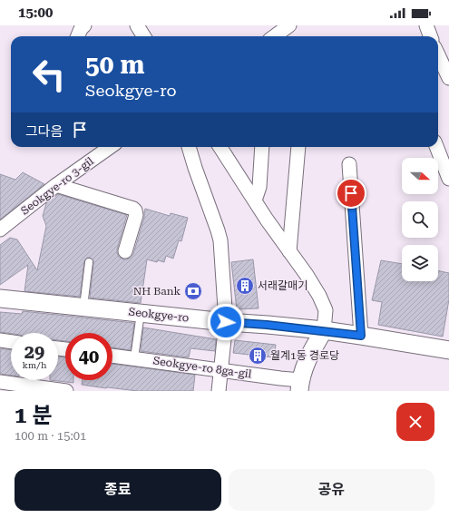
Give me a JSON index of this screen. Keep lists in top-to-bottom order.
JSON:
{
  "streets": {
    "street": ["Seokgye-ro 3-gil", "Seokgye-ro", "Seokgye-ro 8ga-gil"]
  },
  "places": {
    "building": ["서래갈매기", "월계1동 경로당"],
    "bank": ["NH Bank"]
  },
  "north": "right",
  "page": {
    "status": "15:00",
    "turn": ["50 m", "Seokgye-ro"],
    "then": "그다음",
    "speed": "29 km/h",
    "limit": "40",
    "heading": ["1 분", "100 m · 15:01"],
    "buttons": ["종료", "공유"]
  }
}
